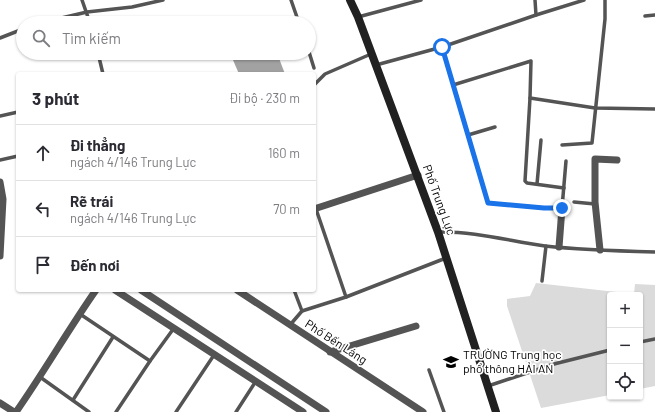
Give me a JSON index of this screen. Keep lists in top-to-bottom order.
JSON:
{
  "streets": {
    "street": ["Phố Trung Lực", "Phố Bến Láng"]
  },
  "places": {
    "school or university": ["TRƯỜNG Trung học phổ thông HẢI AN"]
  },
  "page": {
    "search": "Tìm kiếm",
    "heading": ["3 phút", "Đi bộ · 230 m"],
    "list": [
      ["Đi thẳng", "ngách 4/146 Trung Lực", "160 m"],
      ["Rẽ trái", "ngách 4/146 Trung Lực", "70 m"],
      "Đến nơi"
    ],
    "map_buttons": ["+", "−"]
  }
}
